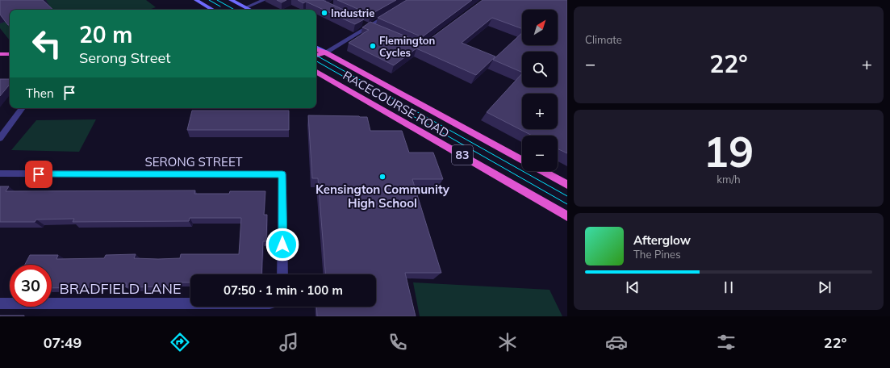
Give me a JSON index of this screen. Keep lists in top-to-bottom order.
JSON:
{
  "streets": {
    "highway": ["RACECOURSE ROAD", "83"],
    "street": ["SERONG STREET", "BRADFIELD LANE"]
  },
  "crossings": [
    ["RACECOURSE ROAD", "83"]
  ],
  "places": ["Industrie", "Flemington Cycles", "Kensington Community High School"],
  "north": "top right",
  "page": {
    "tile": [
      "Climate",
      ["19", "km/h"]
    ],
    "map_buttons": ["+", "−"],
    "turn": ["20 m", "Serong Street"],
    "heat": ["−", "22°", "+"],
    "then": "Then",
    "song": ["Afterglow", "The Pines"],
    "limit": "30",
    "trip": "07:50 · 1 min · 100 m",
    "tabs": ["07:49", "22°"]
  }
}
